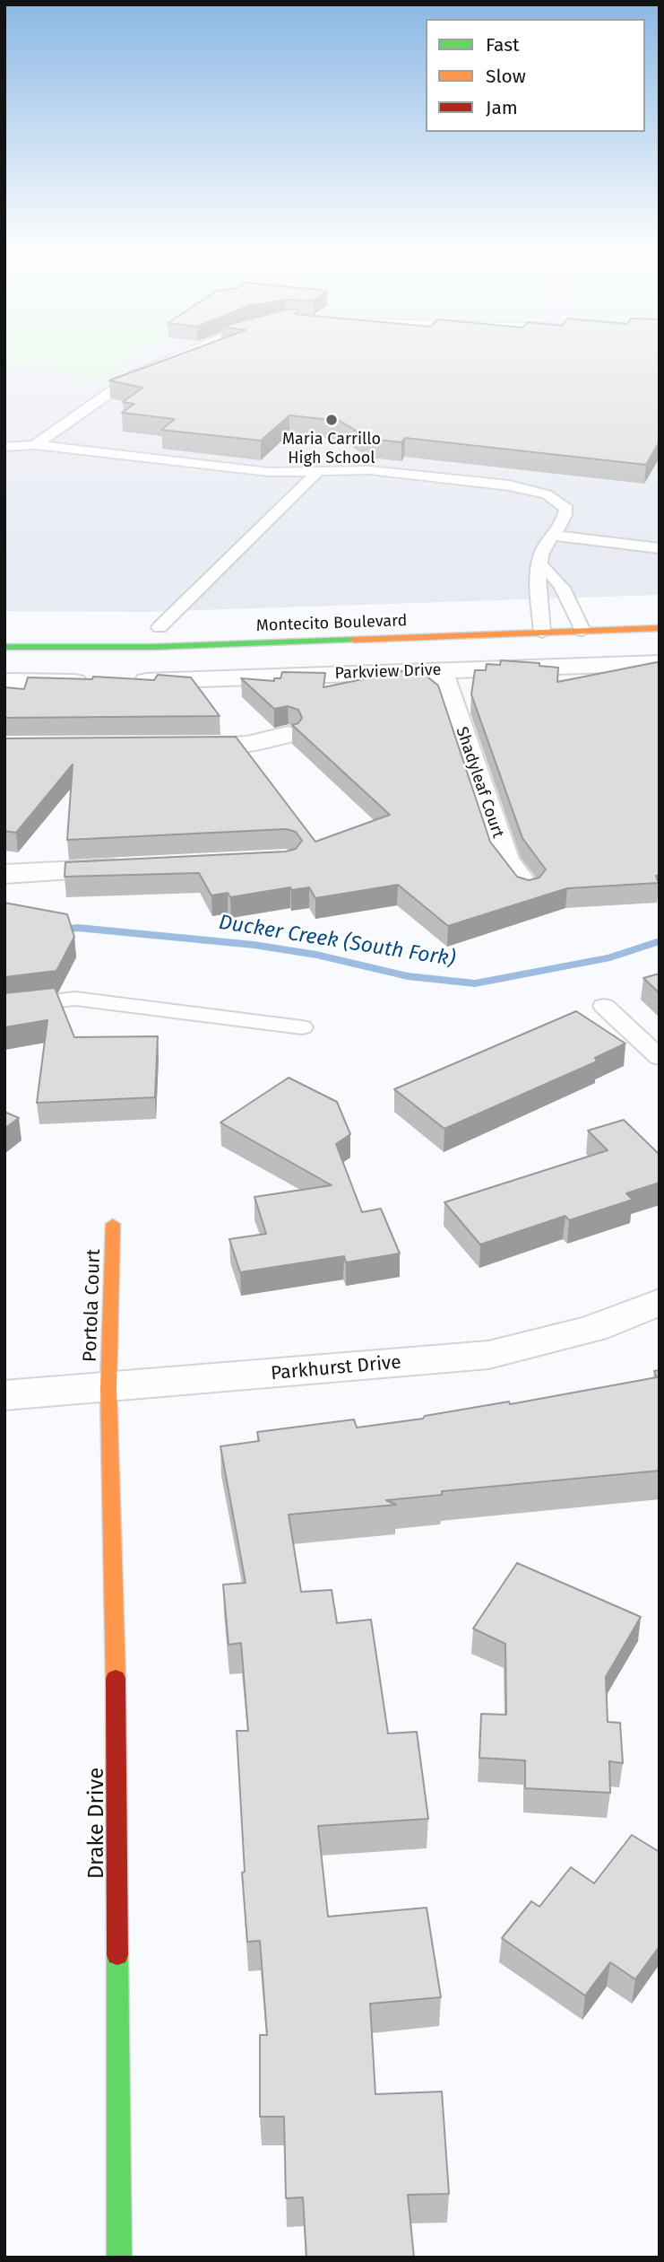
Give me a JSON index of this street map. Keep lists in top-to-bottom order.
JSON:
{
  "streets": {
    "main road": ["Montecito Boulevard", "Portola Court", "Drake Drive"],
    "street": ["Parkview Drive", "Shadyleaf Court", "Parkhurst Drive"]
  },
  "crossings": [
    ["Parkview Drive", "Shadyleaf Court"],
    ["Portola Court", "Parkhurst Drive"],
    ["Portola Court", "Drake Drive"],
    ["Parkhurst Drive", "Drake Drive"]
  ],
  "water": ["Ducker Creek (South Fork)"],
  "places": ["Maria Carrillo High School"],
  "legend": ["Fast", "Slow", "Jam"]
}
